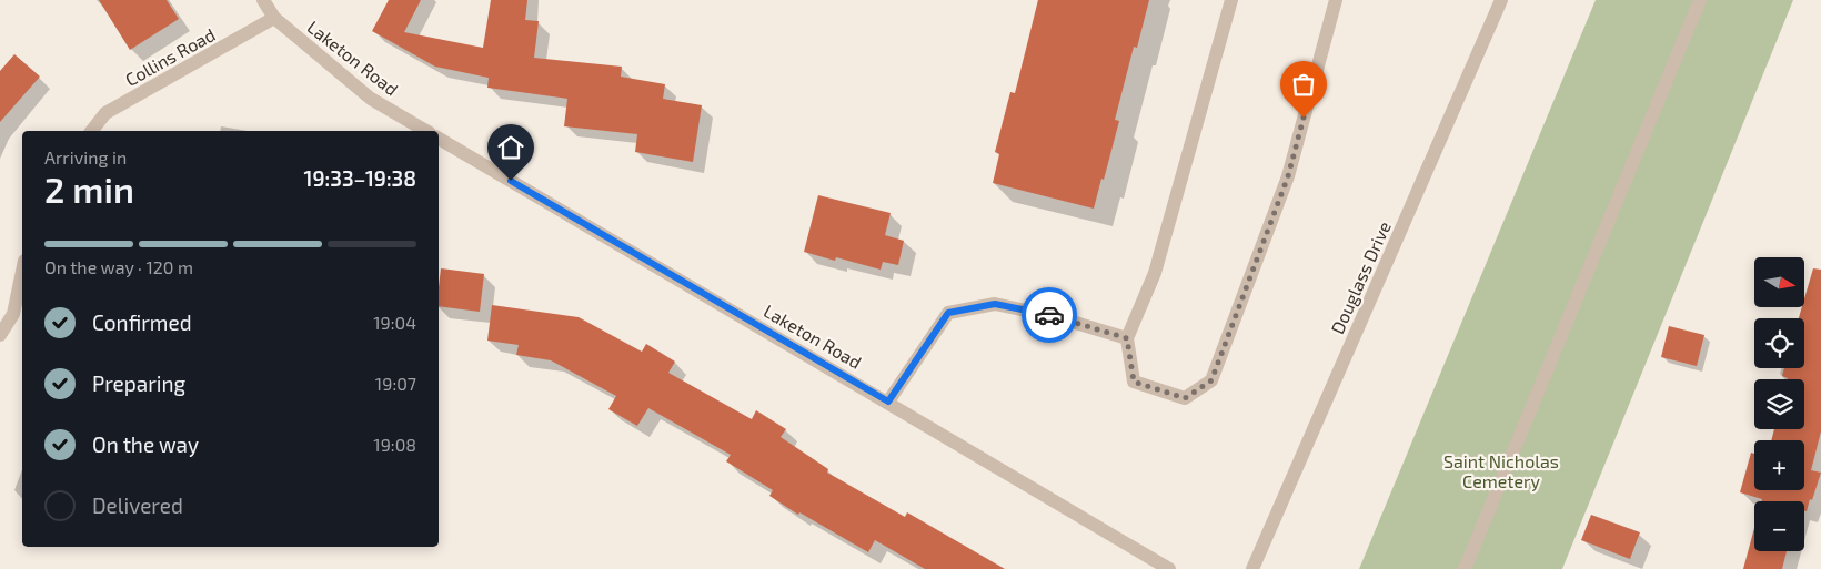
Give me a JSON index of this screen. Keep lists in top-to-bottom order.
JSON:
{
  "streets": {
    "street": ["Collins Road", "Laketon Road", "Douglass Drive"]
  },
  "crossings": [
    ["Collins Road", "Laketon Road"]
  ],
  "parks": ["Saint Nicholas Cemetery"],
  "north": "right",
  "page": {
    "heading": ["2 min", "Arriving in", "19:33–19:38"],
    "bar": "On the way · 120 m",
    "map_buttons": ["+", "−"],
    "list": [
      ["Confirmed", "19:04"],
      ["Preparing", "19:07"],
      ["On the way", "19:08"],
      "Delivered"
    ]
  }
}
